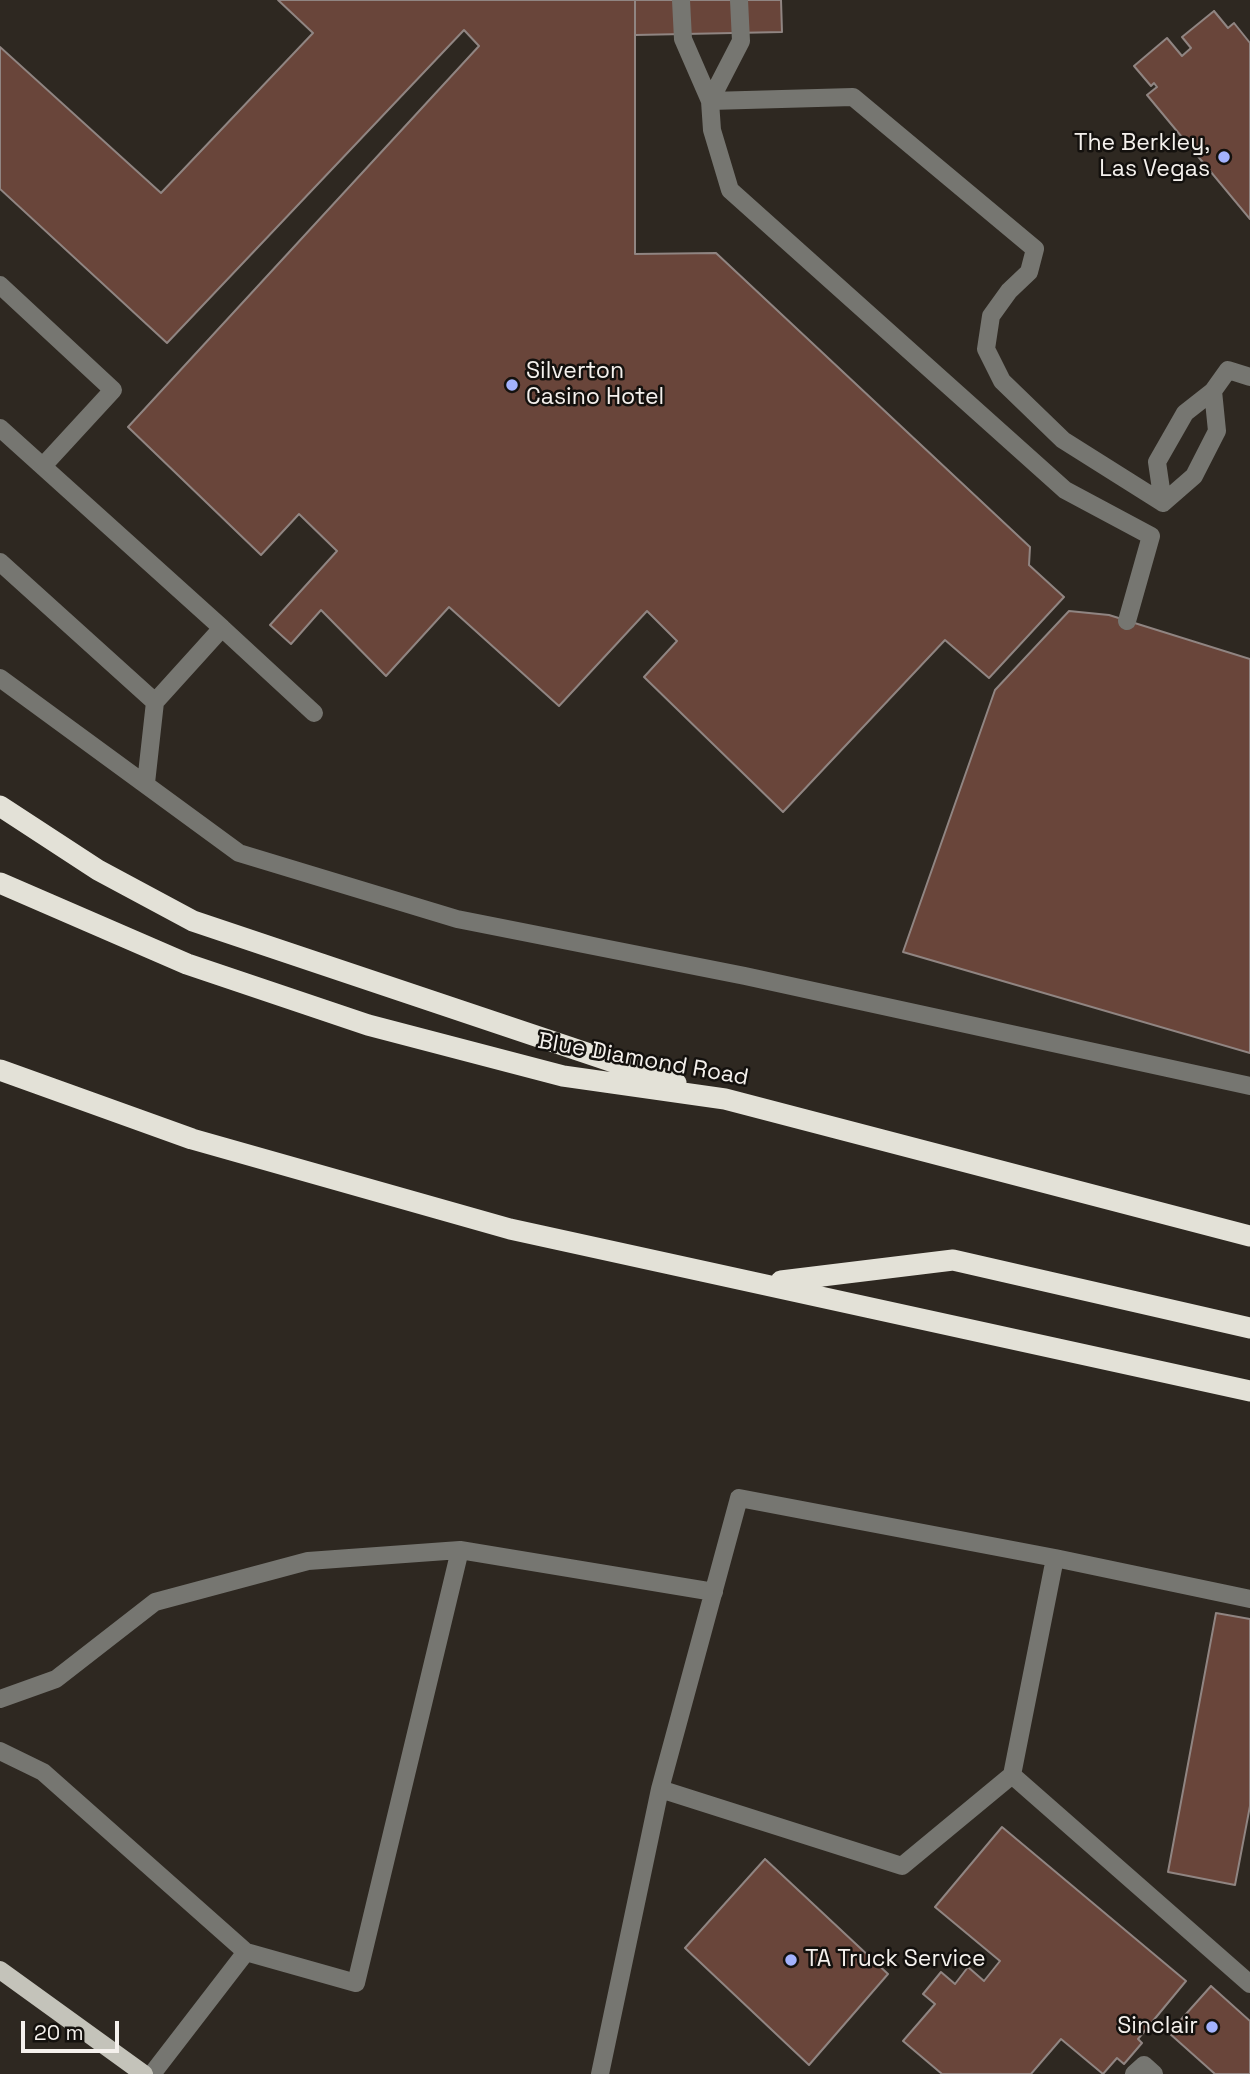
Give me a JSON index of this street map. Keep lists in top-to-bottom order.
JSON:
{
  "streets": {
    "highway": ["Blue Diamond Road"]
  },
  "places": [
    "The Berkley, Las Vegas",
    "Silverton Casino Hotel",
    "TA Truck Service",
    "Sinclair"
  ],
  "scale_bar": "20 m"
}
